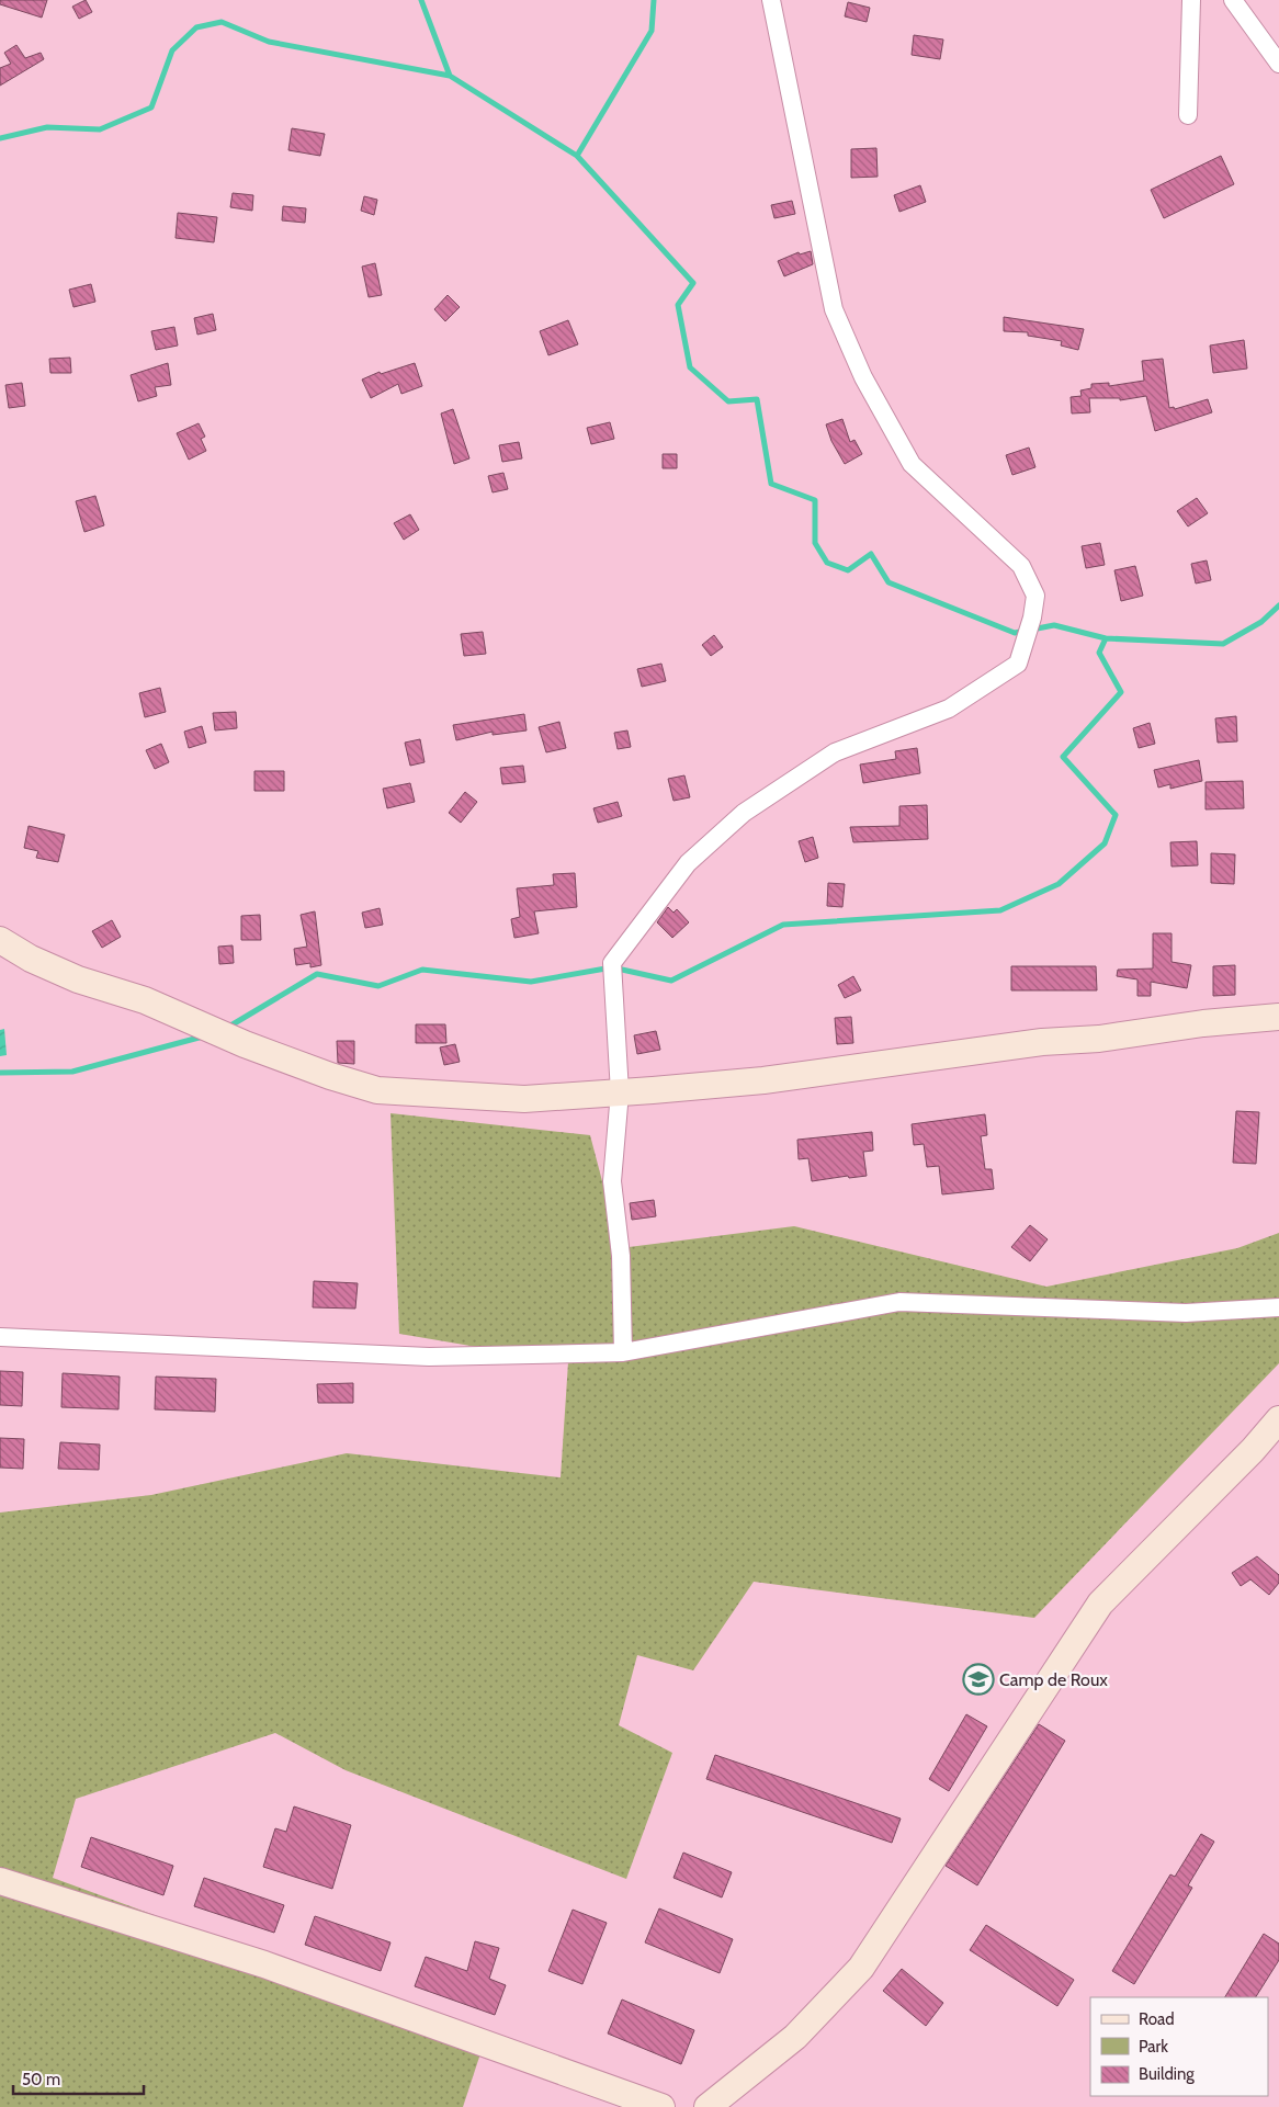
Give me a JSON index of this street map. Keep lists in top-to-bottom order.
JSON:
{
  "places": {
    "school or university": ["Camp de Roux"]
  },
  "legend": ["Road", "Park", "Building"],
  "scale_bar": "50 m"
}
